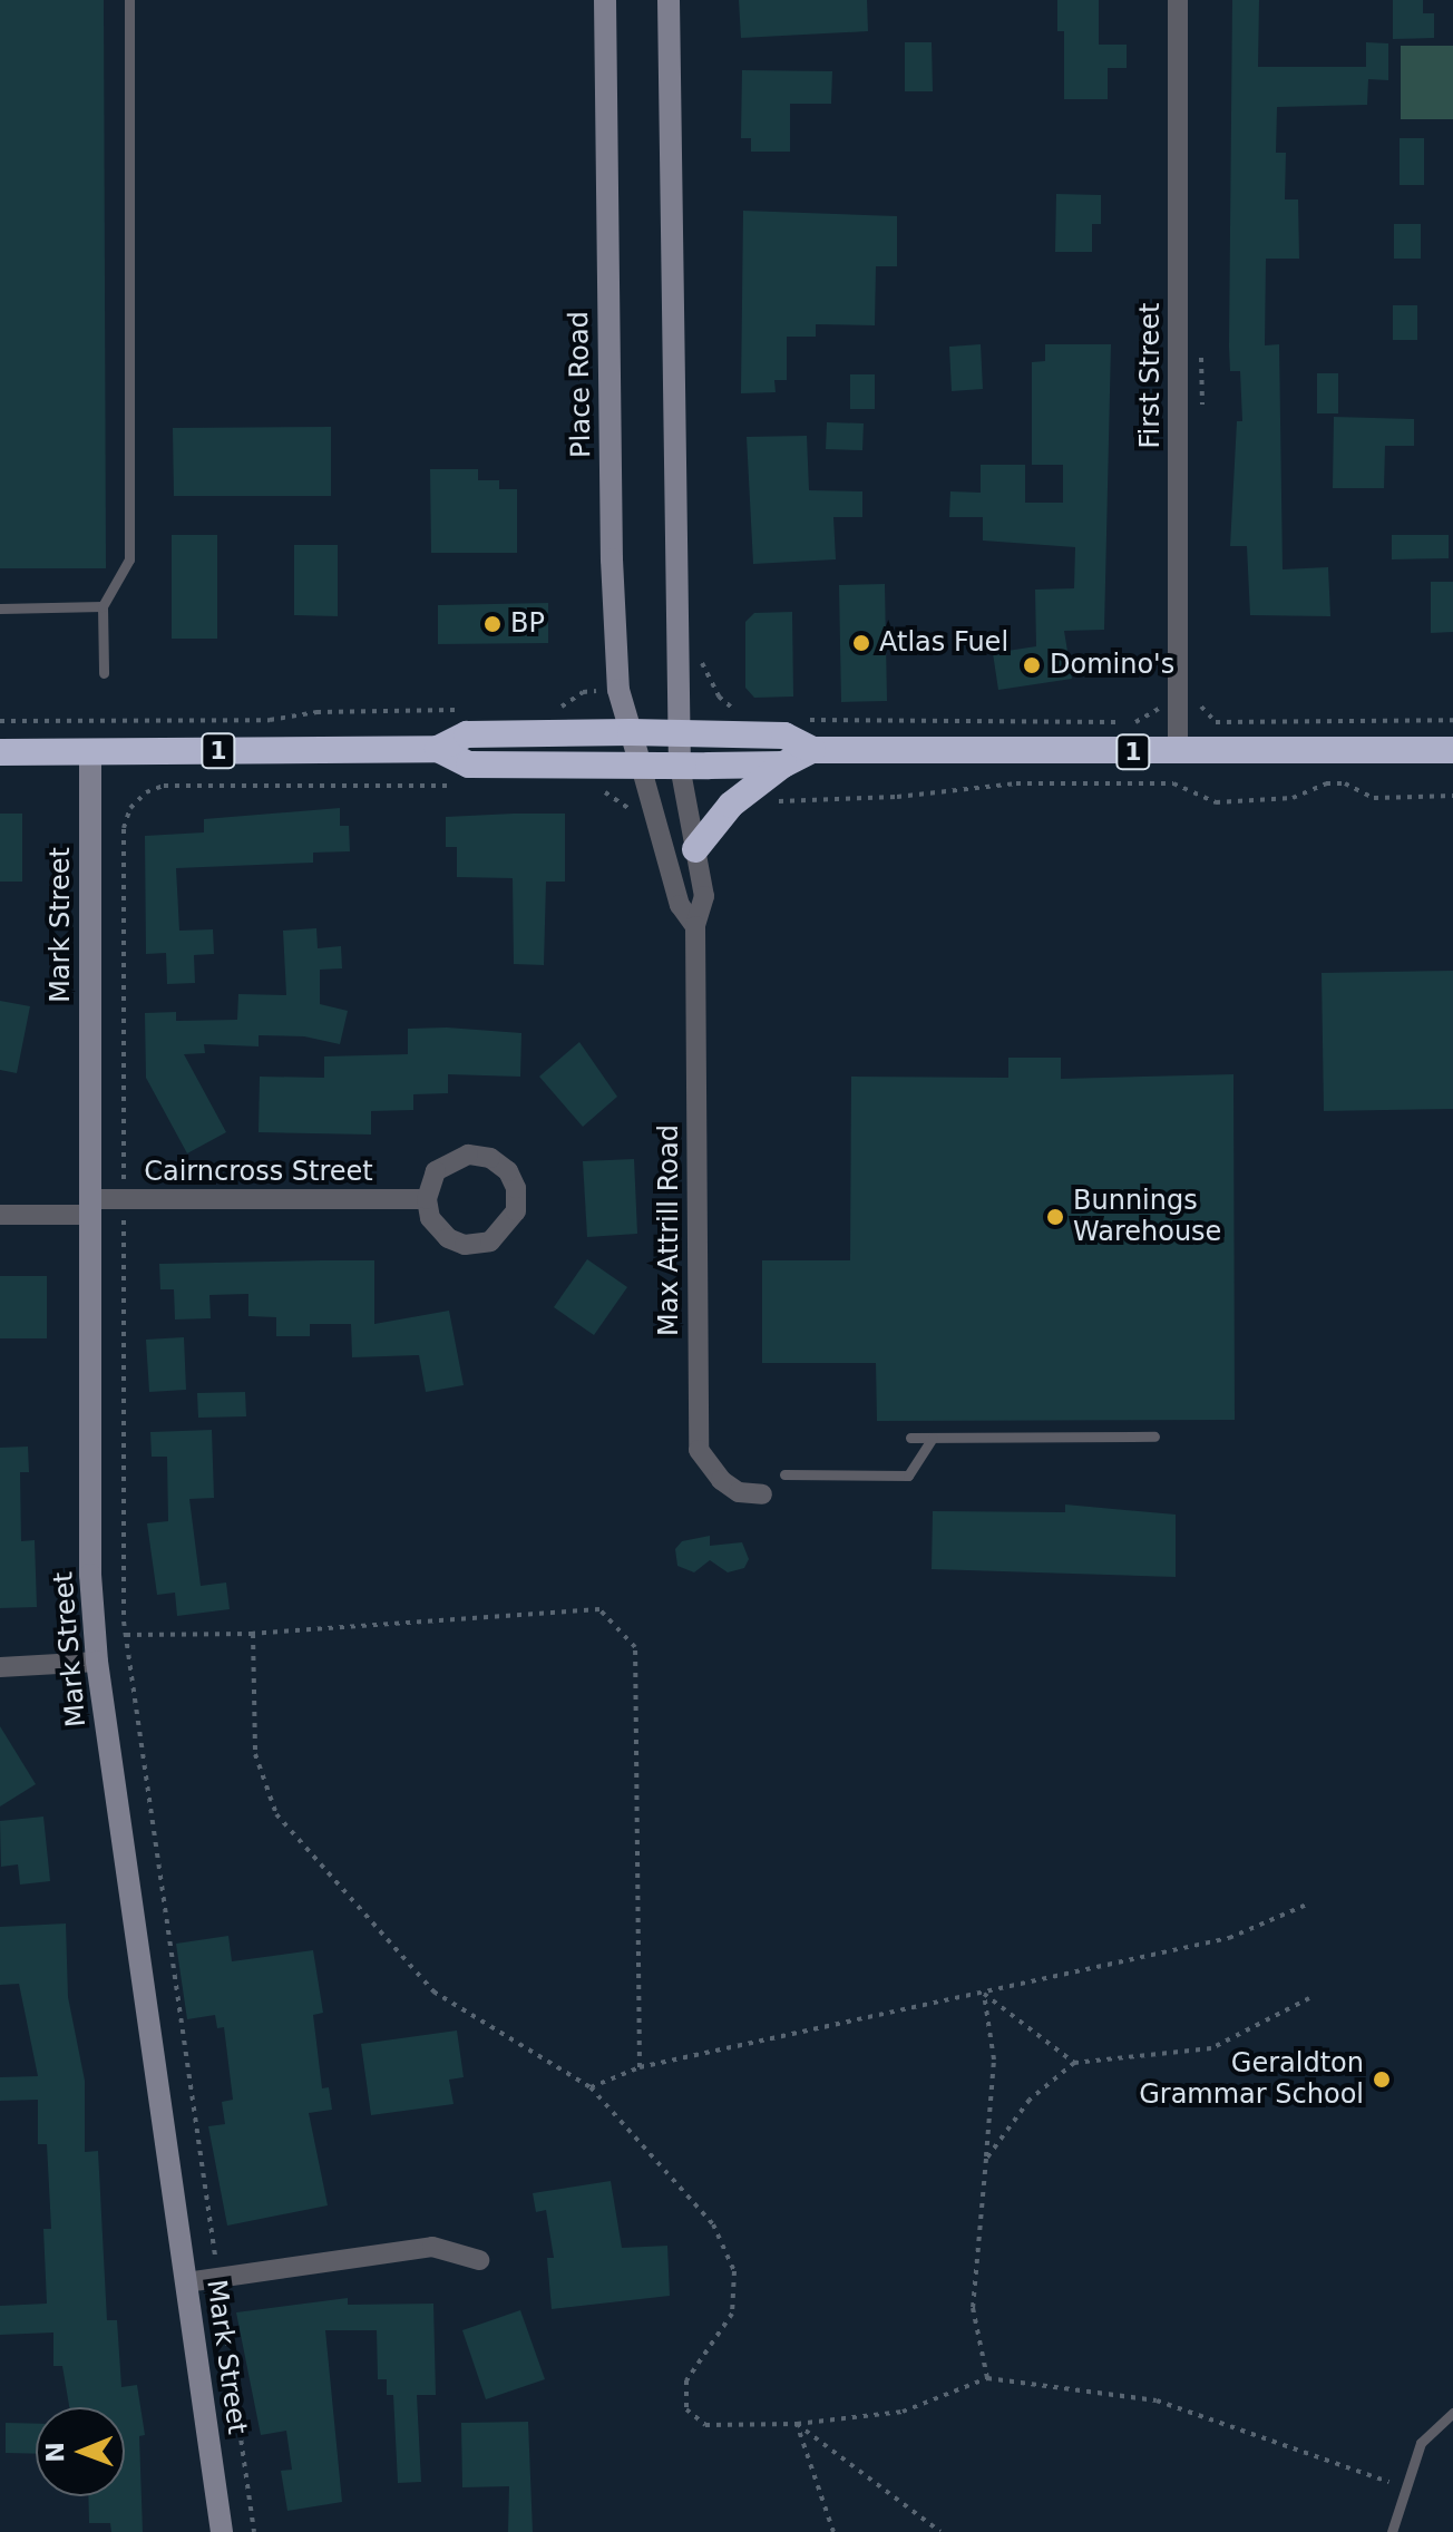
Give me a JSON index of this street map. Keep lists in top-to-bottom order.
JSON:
{
  "streets": {
    "highway": ["1"],
    "street": [
      "First Street",
      "Place Road",
      "Mark Street",
      "Cairncross Street",
      "Max Attrill Road"
    ]
  },
  "crossings": [
    ["First Street", "1"],
    ["Place Road", "1"],
    ["Place Road", "Max Attrill Road"],
    ["1", "Mark Street"],
    ["1", "Max Attrill Road"],
    ["Mark Street", "Cairncross Street"]
  ],
  "places": [
    "BP",
    "Atlas Fuel",
    "Domino's",
    "Bunnings Warehouse",
    "Geraldton Grammar School"
  ],
  "north": "left"
}
